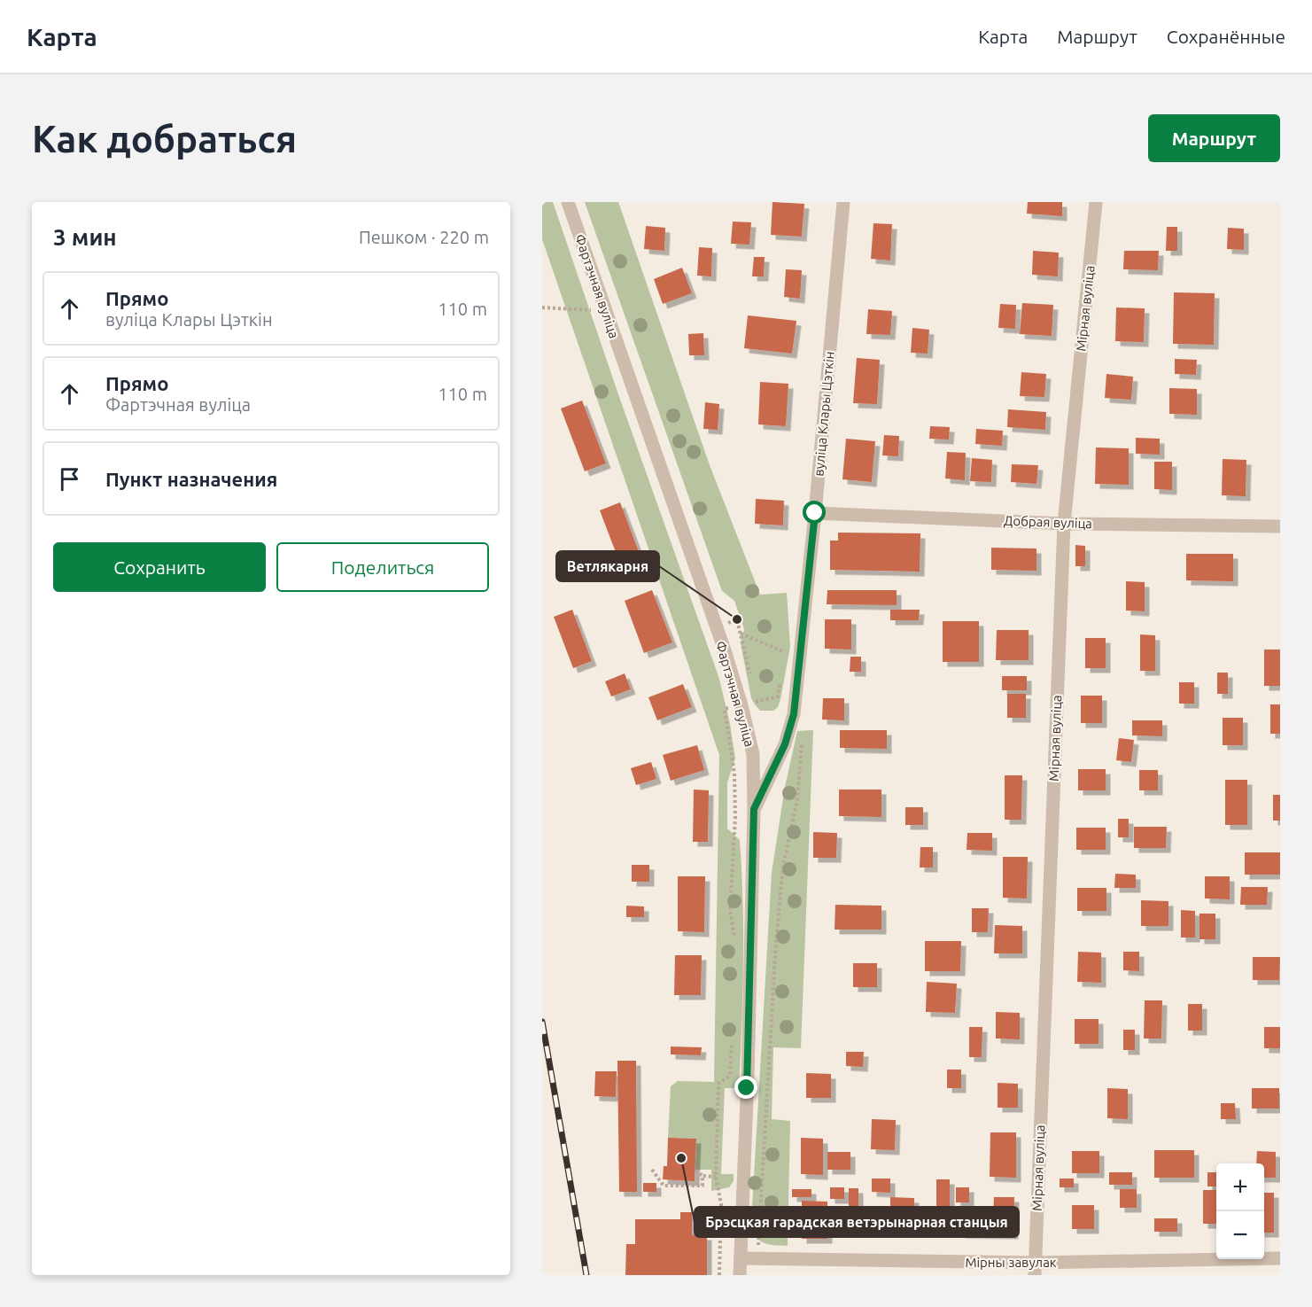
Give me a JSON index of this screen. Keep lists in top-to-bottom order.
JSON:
{
  "streets": {
    "street": [
      "Фартэчная вуліца",
      "Мірная вуліца",
      "вуліца Клары Цэткін",
      "Добрая вуліца",
      "Мірны завулак"
    ]
  },
  "crossings": [
    ["Фартэчная вуліца", "вуліца Клары Цэткін"],
    ["Фартэчная вуліца", "Мірны завулак"],
    ["Мірная вуліца", "Добрая вуліца"],
    ["Мірная вуліца", "Мірны завулак"],
    ["вуліца Клары Цэткін", "Добрая вуліца"]
  ],
  "places": ["Ветлякарня", "Брэсцкая гарадская ветэрынарная станцыя"],
  "page": {
    "header": "Карта",
    "nav": ["Карта", "Маршрут", "Сохранённые"],
    "buttons": [
      "Маршрут",
      ["Сохранить", "Поделиться"]
    ],
    "title": "Как добраться",
    "heading": ["3 мин", "Пешком · 220 m"],
    "list": [
      ["Прямо", "вуліца Клары Цэткін", "110 m"],
      ["Прямо", "Фартэчная вуліца", "110 m"],
      "Пункт назначения"
    ],
    "map_buttons": ["+", "−"]
  }
}
